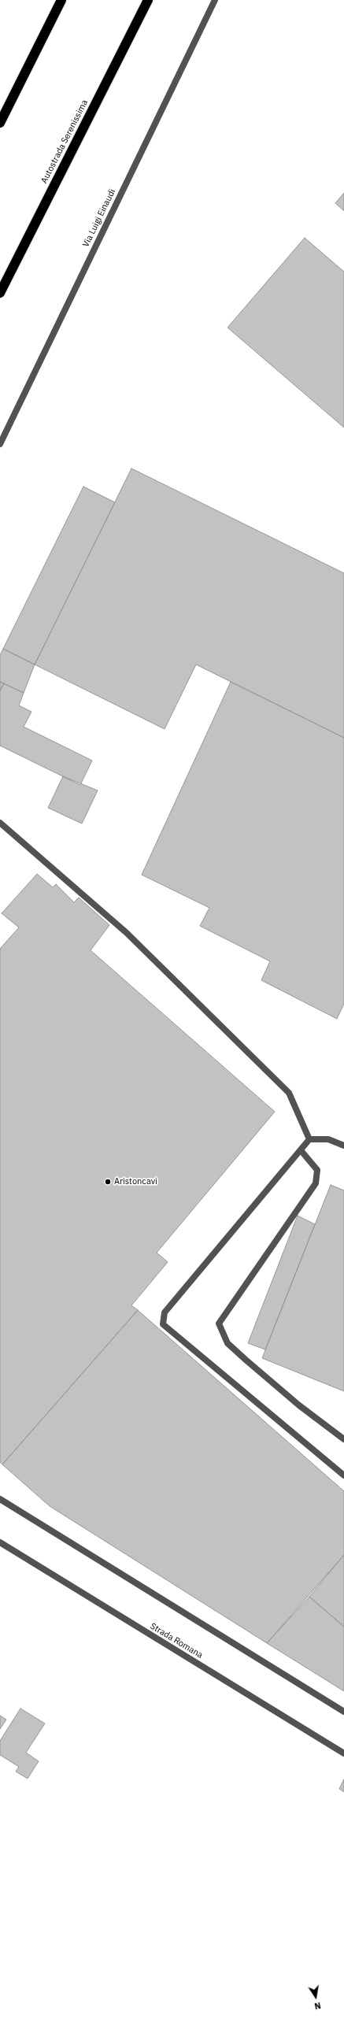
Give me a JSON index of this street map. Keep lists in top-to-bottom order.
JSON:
{
  "streets": {
    "highway": ["Autostrada Serenissima"],
    "street": ["Via Luigi Einaudi", "Strada Romana"]
  },
  "places": ["Aristoncavi"],
  "north": "bottom"
}
